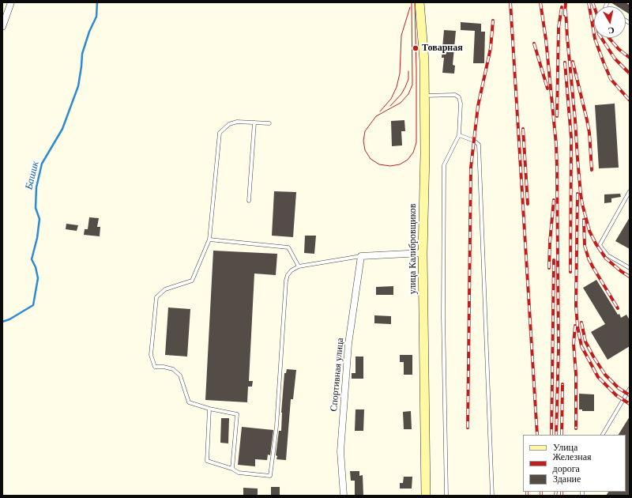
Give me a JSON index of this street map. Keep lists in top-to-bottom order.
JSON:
{
  "streets": {
    "street": ["улица Калибровщиков", "Спортивная улица"]
  },
  "water": ["Башик"],
  "places": ["Товарная"],
  "legend": ["Улица", "Железная дорога", "Здание"],
  "north": "bottom"
}
